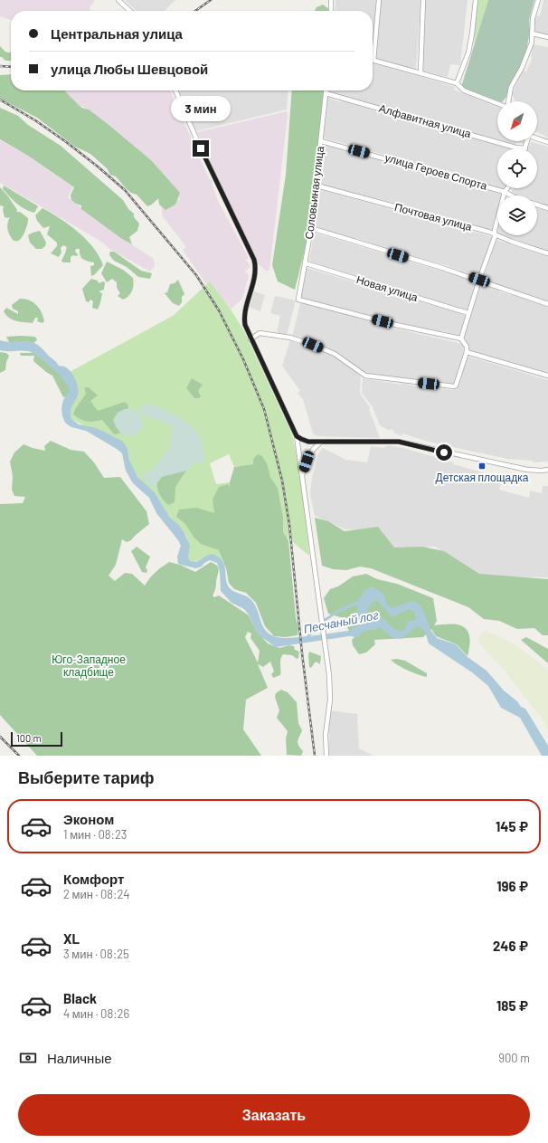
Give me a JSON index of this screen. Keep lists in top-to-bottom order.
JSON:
{
  "streets": {
    "street": [
      "Алфавитная улица",
      "улица Героев Спорта",
      "Соловьиная улица",
      "Почтовая улица",
      "Новая улица"
    ]
  },
  "crossings": [
    ["Алфавитная улица", "Соловьиная улица"],
    ["улица Героев Спорта", "Соловьиная улица"],
    ["Соловьиная улица", "Почтовая улица"],
    ["Соловьиная улица", "Новая улица"]
  ],
  "water": ["Песчаный лог"],
  "parks": ["Юго-Западное кладбище"],
  "places": {
    "transit": ["Детская площадка"]
  },
  "scale_bar": "100 m",
  "north": "bottom left",
  "page": {
    "banner": ["Центральная улица", "улица Любы Шевцовой"],
    "bubble": "3 мин",
    "scale": "100 m",
    "heading": "Выберите тариф",
    "list": [
      {
        "name": "Эконом",
        "note": "1 мин · 08:23",
        "value": "145 ₽"
      },
      {
        "name": "Комфорт",
        "note": "2 мин · 08:24",
        "value": "196 ₽"
      },
      {
        "name": "XL",
        "note": "3 мин · 08:25",
        "value": "246 ₽"
      },
      {
        "name": "Black",
        "note": "4 мин · 08:26",
        "value": "185 ₽"
      }
    ],
    "pay": ["Наличные", "900 m"],
    "buttons": "Заказать"
  }
}
